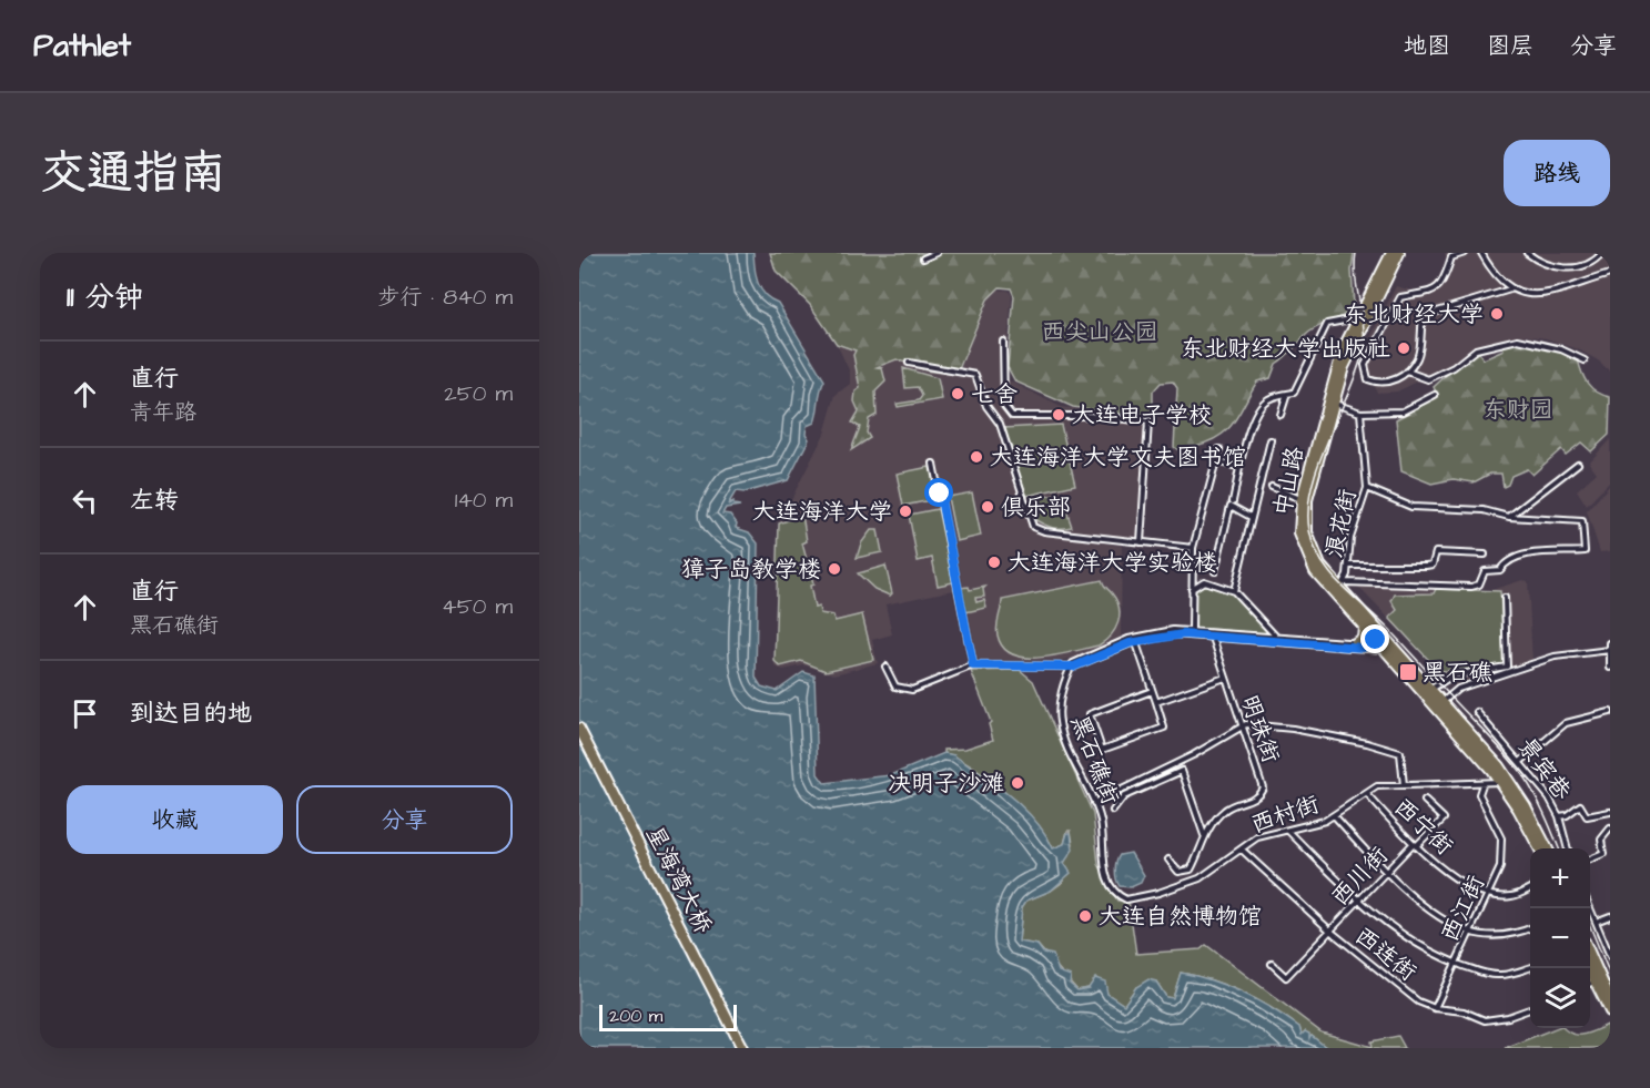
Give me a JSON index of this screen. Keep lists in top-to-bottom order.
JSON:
{
  "streets": {
    "highway": ["中山路", "星海湾大桥"],
    "street": [
      "浪花街",
      "明珠街",
      "黑石礁街",
      "景宾巷",
      "西村街",
      "西宁街",
      "西川街",
      "西江街",
      "西连街"
    ]
  },
  "crossings": [
    ["中山路", "浪花街"],
    ["中山路", "西村街"],
    ["黑石礁街", "西村街"],
    ["西村街", "西宁街"],
    ["西村街", "西江街"],
    ["西村街", "西连街"],
    ["西宁街", "西川街"],
    ["西宁街", "西江街"],
    ["西川街", "西连街"],
    ["西江街", "西连街"]
  ],
  "parks": ["西尖山公园", "东财园"],
  "places": {
    "other": [
      "东北财经大学",
      "东北财经大学出版社",
      "七舍",
      "大连电子学校",
      "大连海洋大学文夫图书馆",
      "俱乐部",
      "大连海洋大学",
      "大连海洋大学实验楼",
      "獐子岛教学楼",
      "决明子沙滩",
      "大连自然博物馆"
    ],
    "transit": ["黑石礁"]
  },
  "scale_bar": "200 m",
  "page": {
    "header": "Pathlet",
    "nav": ["地图", "图层", "分享"],
    "title": "交通指南",
    "buttons": [
      "路线",
      ["收藏", "分享"]
    ],
    "heading": ["11 分钟", "步行 · 840 m"],
    "list": [
      ["直行", "青年路", "250 m"],
      ["左转", "140 m"],
      ["直行", "黑石礁街", "450 m"],
      "到达目的地"
    ],
    "map_buttons": ["+", "−"],
    "scale": "200 m"
  }
}
